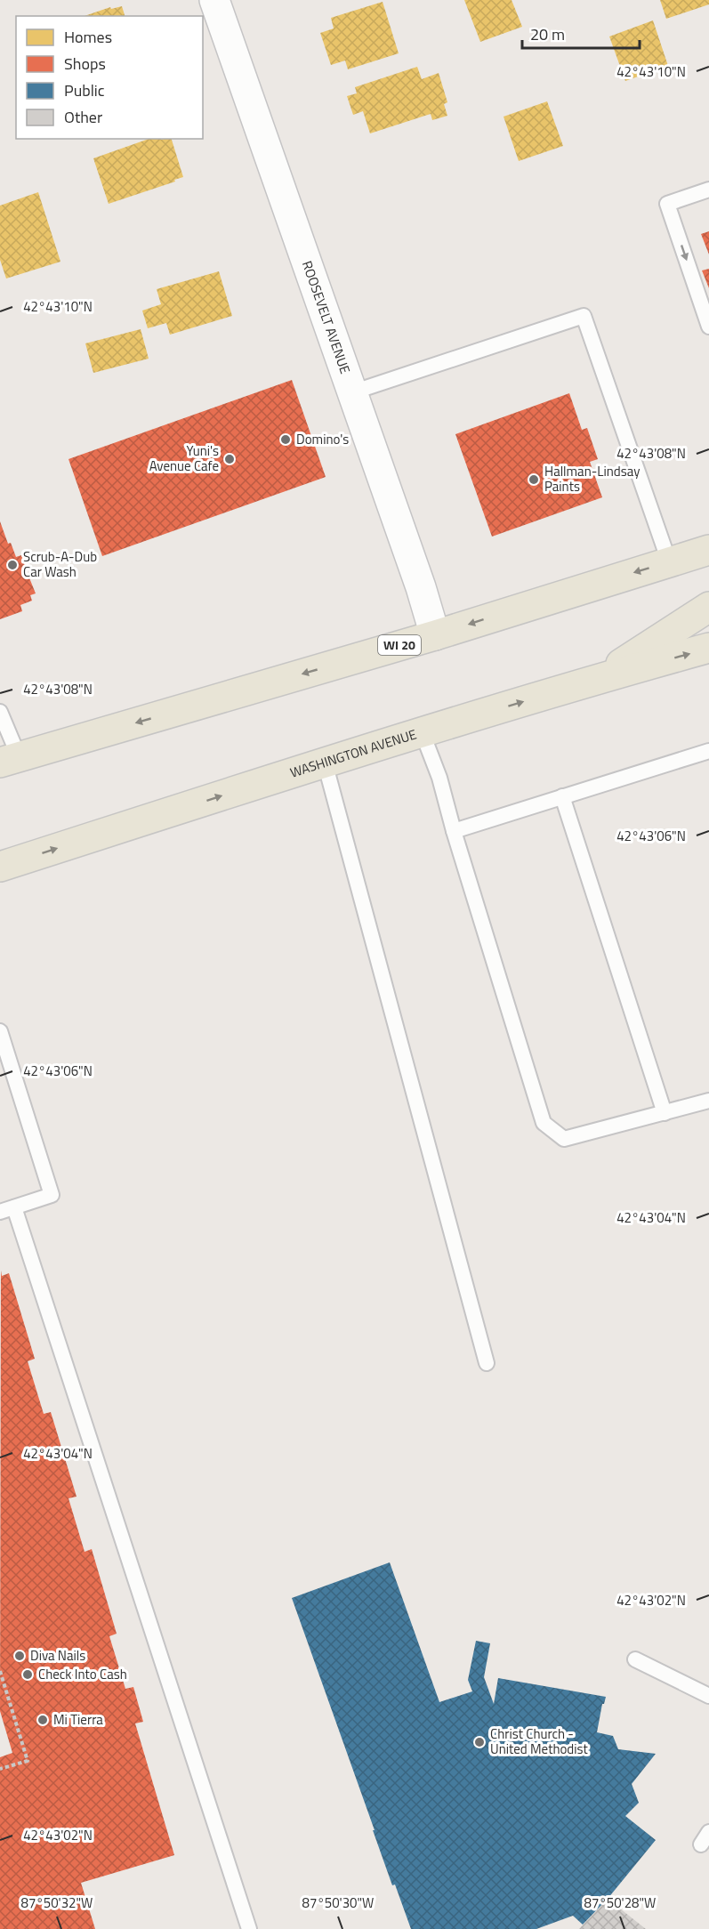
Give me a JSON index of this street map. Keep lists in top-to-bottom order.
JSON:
{
  "streets": {
    "main road": ["WI 20", "WASHINGTON AVENUE"],
    "street": ["ROOSEVELT AVENUE"]
  },
  "crossings": [
    ["ROOSEVELT AVENUE", "WI 20"]
  ],
  "places": [
    "Domino's",
    "Yuni's Avenue Cafe",
    "Hallman-Lindsay Paints",
    "Scrub-A-Dub Car Wash",
    "Diva Nails",
    "Check Into Cash",
    "Mi Tierra",
    "Christ Church - United Methodist"
  ],
  "legend": [
    "Homes",
    "Shops",
    "Public",
    "Other"
  ],
  "scale_bar": "20 m",
  "coordinates": [
    "42°43'10\"N",
    "42°43'08\"N",
    "42°43'06\"N",
    "42°43'04\"N",
    "42°43'02\"N",
    "87°50'32\"W",
    "87°50'30\"W",
    "87°50'28\"W"
  ]
}
